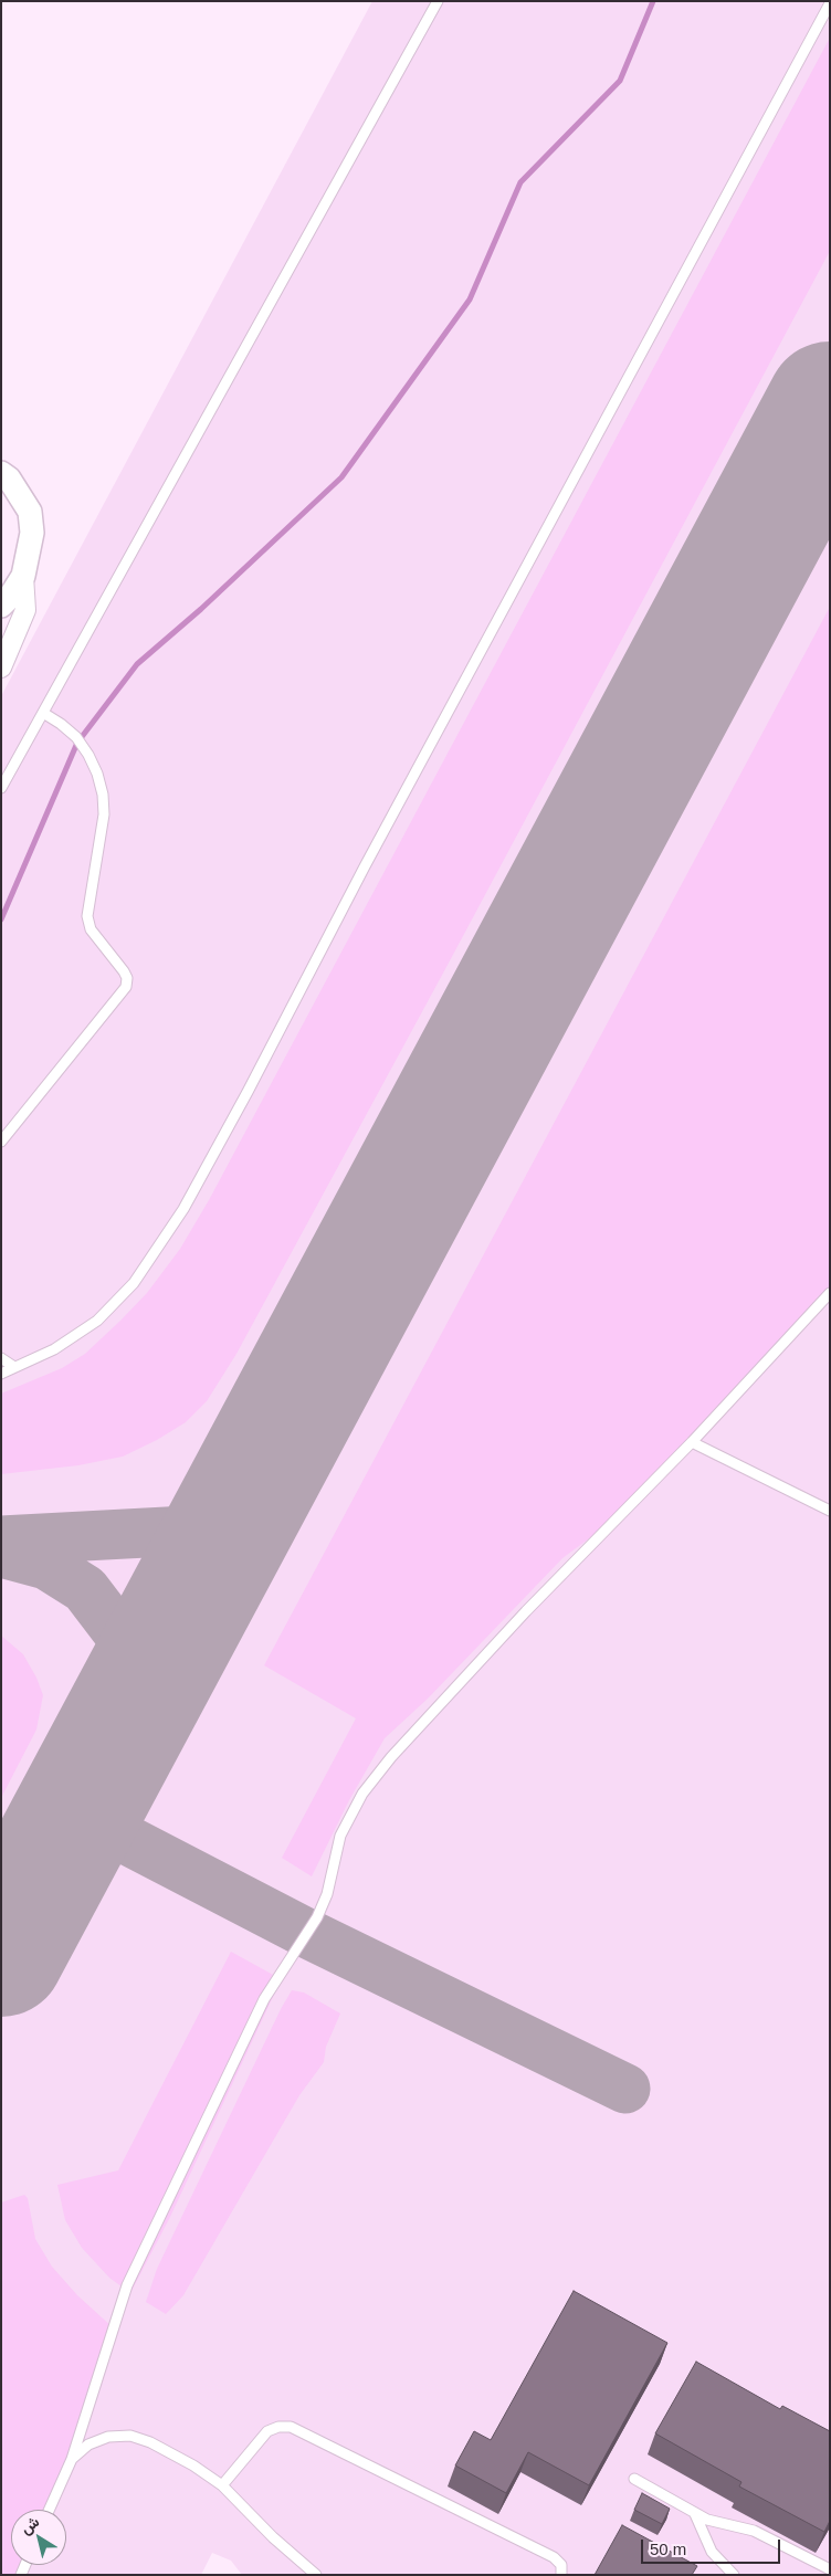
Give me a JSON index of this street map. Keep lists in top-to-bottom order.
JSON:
{
  "scale_bar": "50 m",
  "north": "top left"
}
